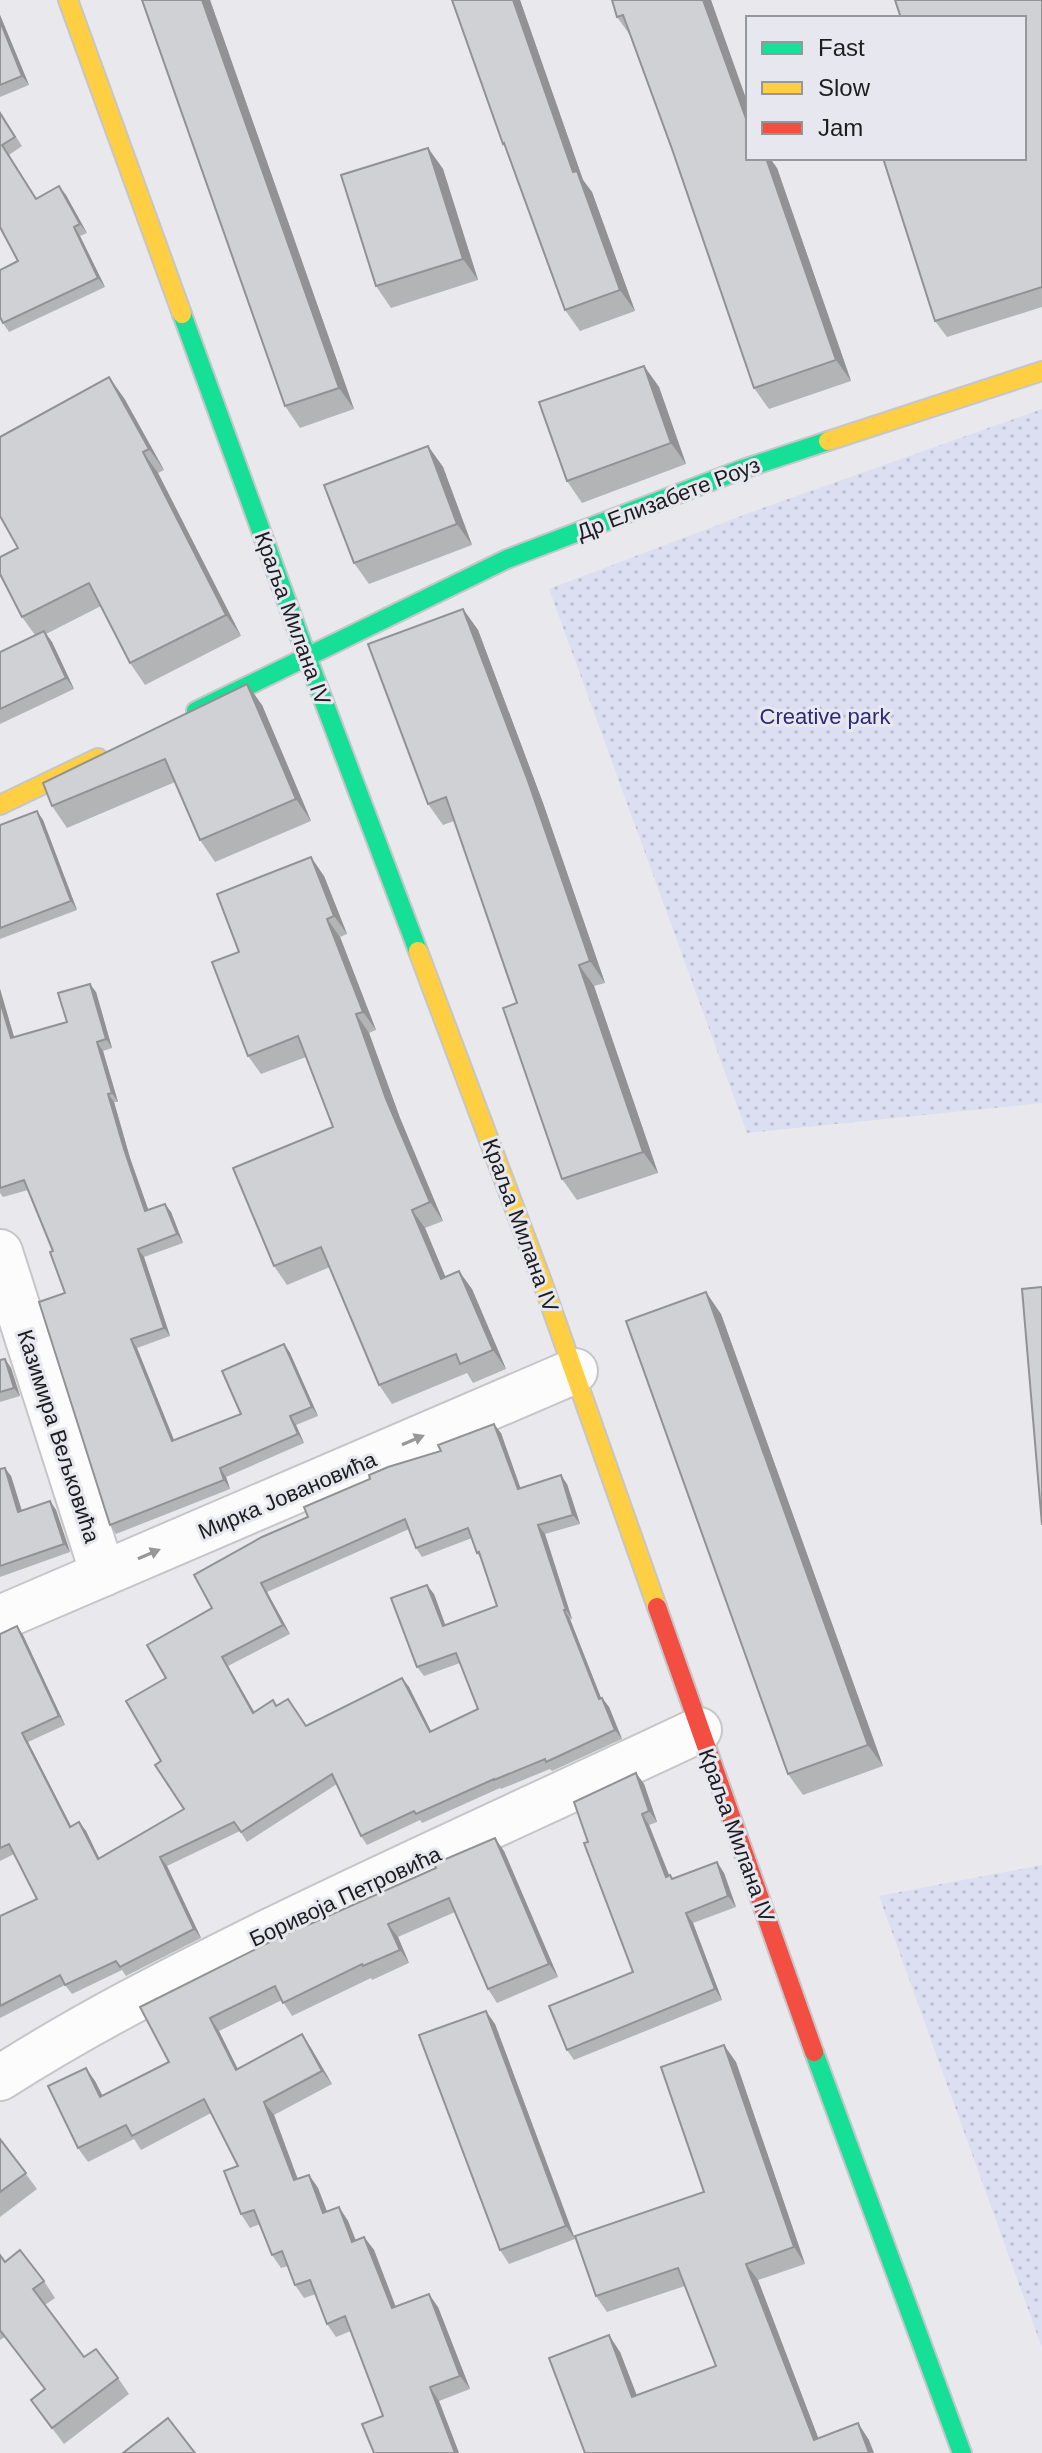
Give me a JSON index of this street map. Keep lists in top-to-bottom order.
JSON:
{
  "streets": {
    "main road": ["Др Елизабете Роуз", "Краља Милана IV"],
    "street": ["Казимира Вељковића", "Мирка Јовановића", "Боривоја Петровића"]
  },
  "crossings": [
    ["Др Елизабете Роуз", "Краља Милана IV"],
    ["Краља Милана IV", "Мирка Јовановића"],
    ["Краља Милана IV", "Боривоја Петровића"],
    ["Казимира Вељковића", "Мирка Јовановића"]
  ],
  "one_way": ["Мирка Јовановића"],
  "parks": ["Creative park"],
  "legend": ["Fast", "Slow", "Jam"]
}
